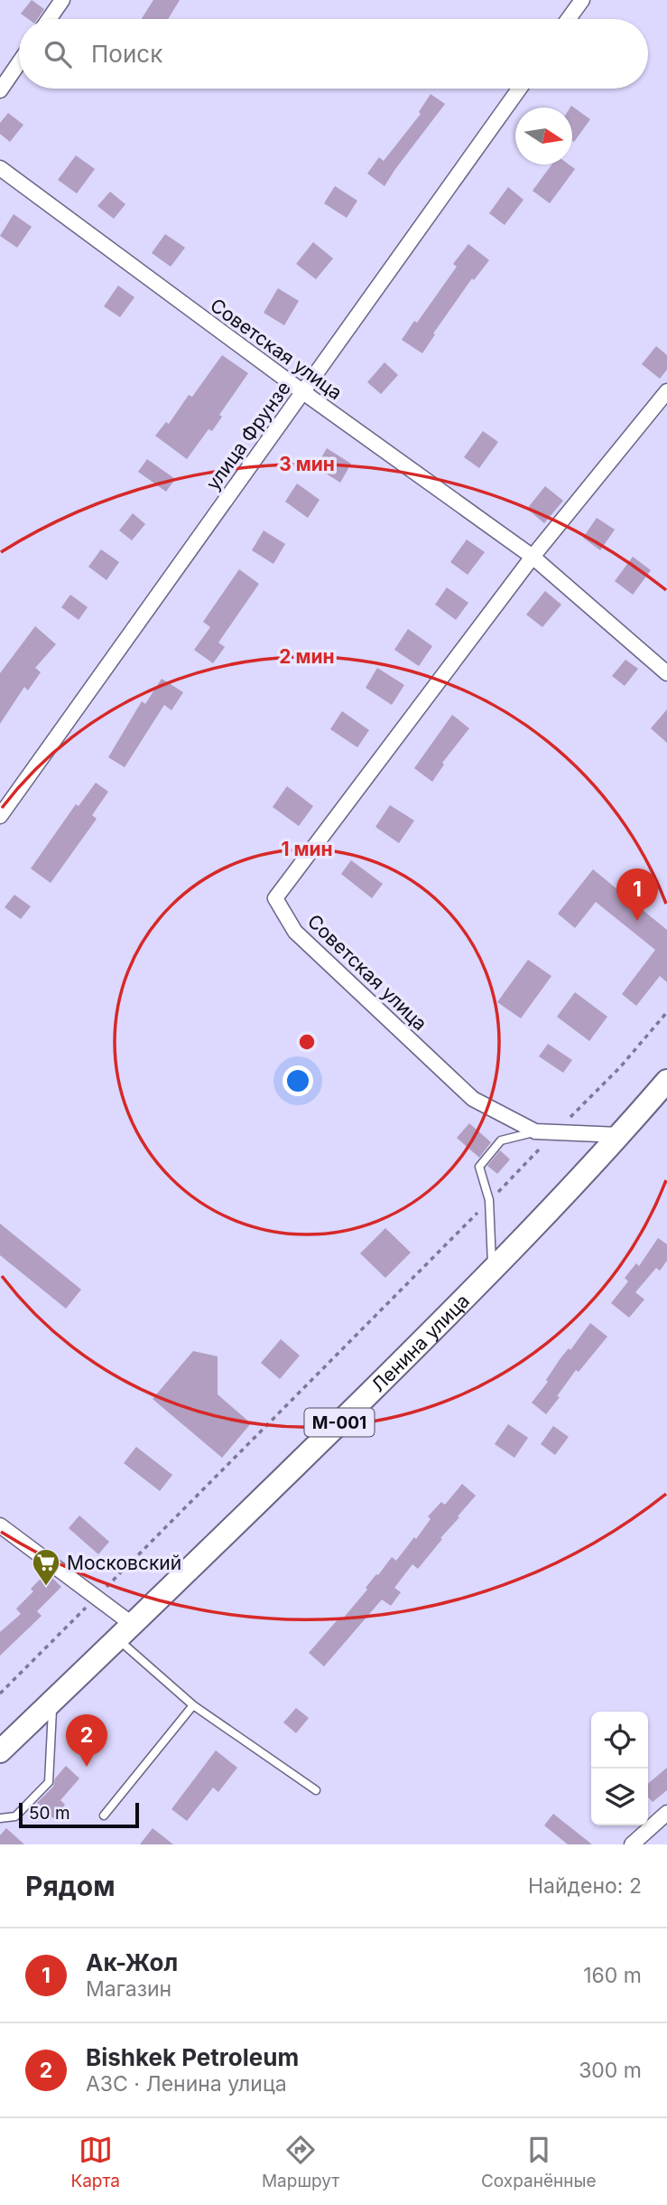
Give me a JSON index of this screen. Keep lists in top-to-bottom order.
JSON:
{
  "streets": {
    "main road": ["Ленина улица", "М-001"],
    "street": ["Советская улица", "улица Фрунзе"]
  },
  "crossings": [
    ["Советская улица", "улица Фрунзе"],
    ["Советская улица", "Ленина улица"]
  ],
  "places": {
    "supermarket": ["Московский"]
  },
  "scale_bar": "50 m",
  "north": "right",
  "page": {
    "search": "Поиск",
    "pins": ["1", "2"],
    "scale": "50 m",
    "heading": ["Рядом", "Найдено: 2"],
    "list": [
      {
        "mark": "1",
        "name": "Ак-Жол",
        "note": "Магазин",
        "value": "160 m"
      },
      {
        "mark": "2",
        "name": "Bishkek Petroleum",
        "note": "АЗС · Ленина улица",
        "value": "300 m"
      }
    ],
    "nav": ["Карта", "Маршрут", "Сохранённые"]
  },
  "rings": ["3 мин", "2 мин", "1 мин"]
}
